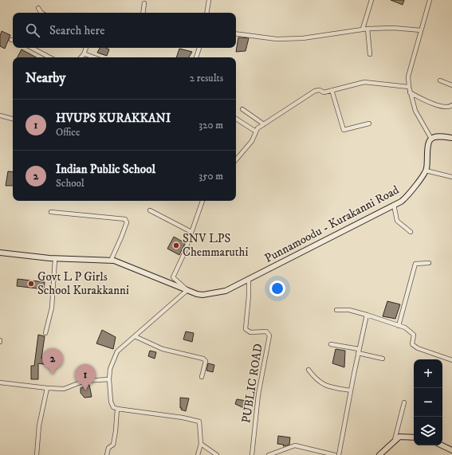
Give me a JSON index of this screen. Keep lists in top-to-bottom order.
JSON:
{
  "streets": {
    "main road": ["Punnamoodu - Kurakanni Road"],
    "street": ["PUBLIC ROAD"]
  },
  "crossings": [
    ["Punnamoodu - Kurakanni Road", "PUBLIC ROAD"]
  ],
  "places": ["SNV LPS Chemmaruthi", "Govt L P Girls School Kurakkanni"],
  "page": {
    "search": "Search here",
    "heading": ["Nearby", "2 results"],
    "list": [
      {
        "mark": "1",
        "name": "HVUPS KURAKKANI",
        "note": "Office",
        "value": "320 m"
      },
      {
        "mark": "2",
        "name": "Indian Public School",
        "note": "School",
        "value": "350 m"
      }
    ],
    "pins": ["2", "1"],
    "map_buttons": ["+", "−"]
  }
}
